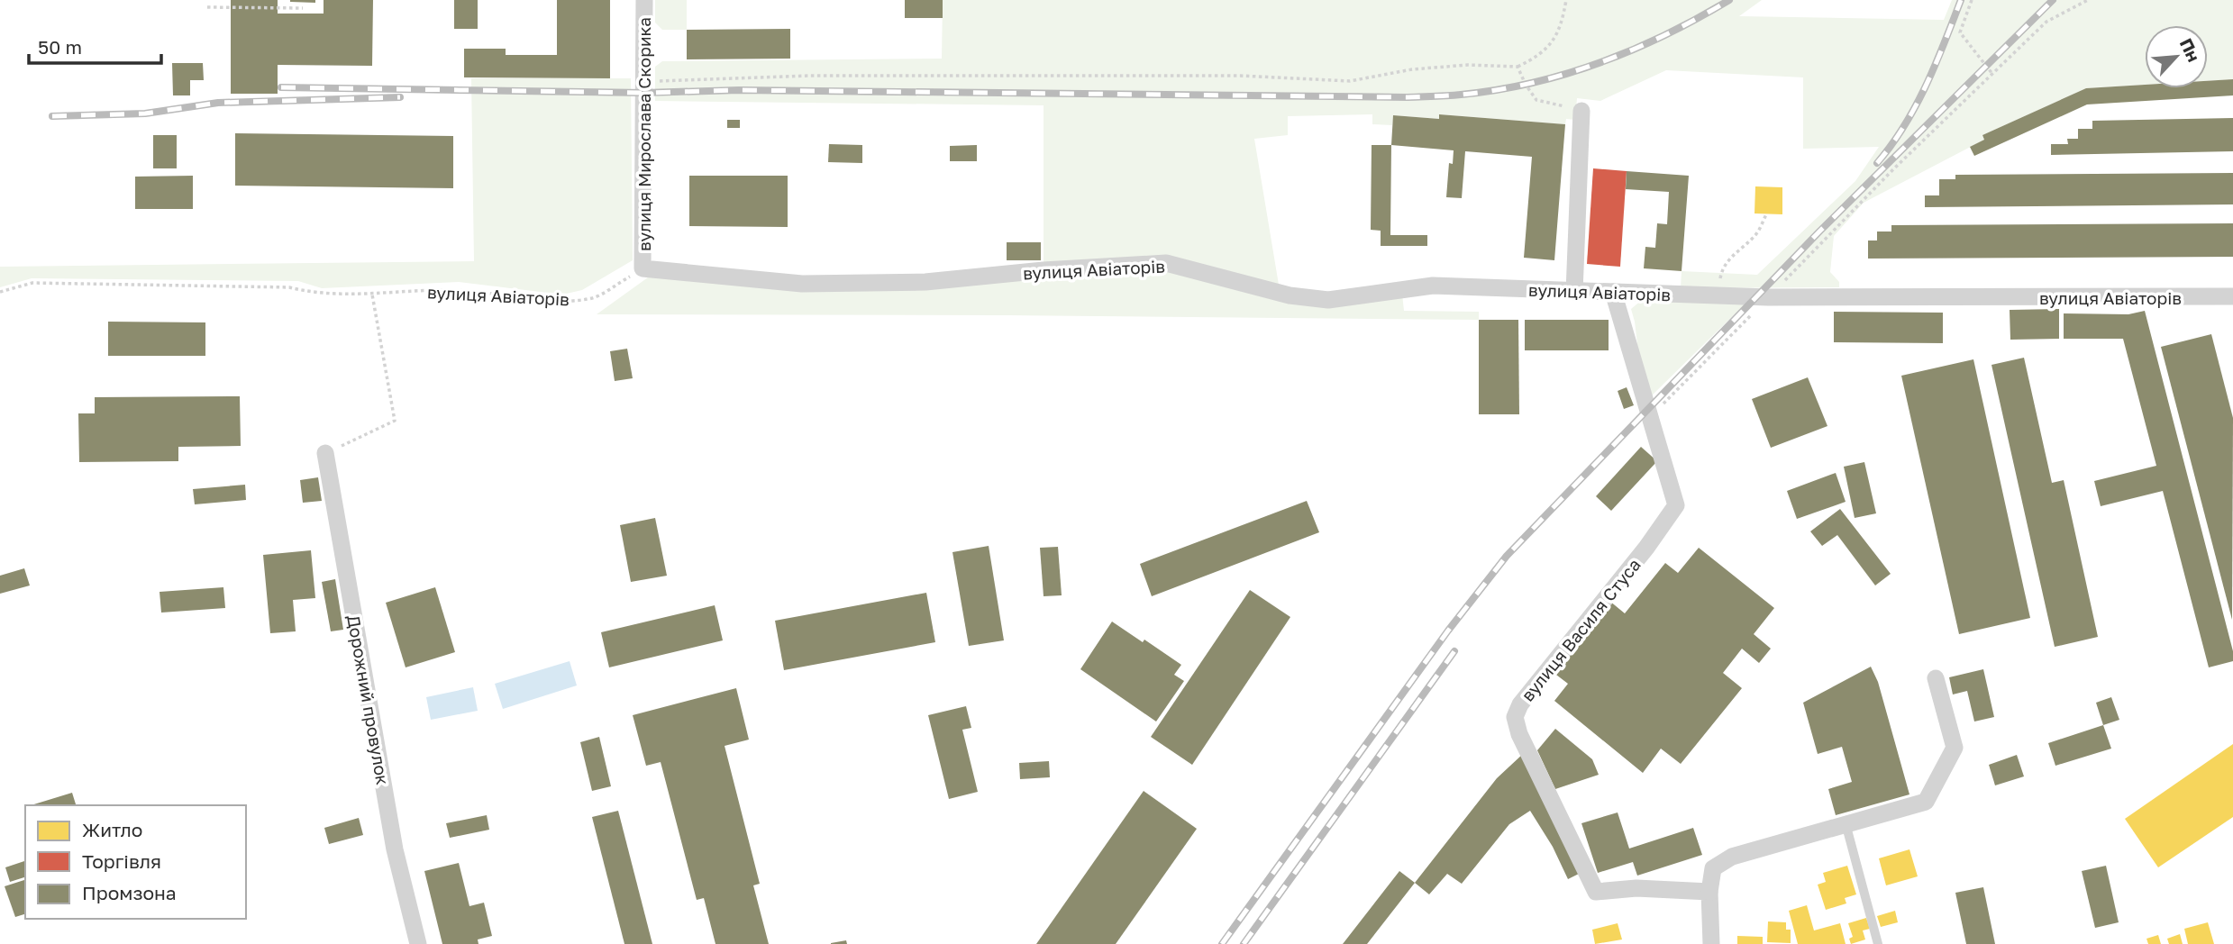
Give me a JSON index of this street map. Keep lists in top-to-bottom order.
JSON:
{
  "streets": {
    "street": [
      "вулиця Мирослава Скорика",
      "вулиця Авіаторів",
      "вулиця Василя Стуса",
      "Дорожний провулок"
    ]
  },
  "crossings": [
    ["вулиця Мирослава Скорика", "вулиця Авіаторів"],
    ["вулиця Авіаторів", "вулиця Василя Стуса"]
  ],
  "legend": ["Житло", "Торгівля", "Промзона"],
  "scale_bar": "50 m",
  "north": "top right"
}
